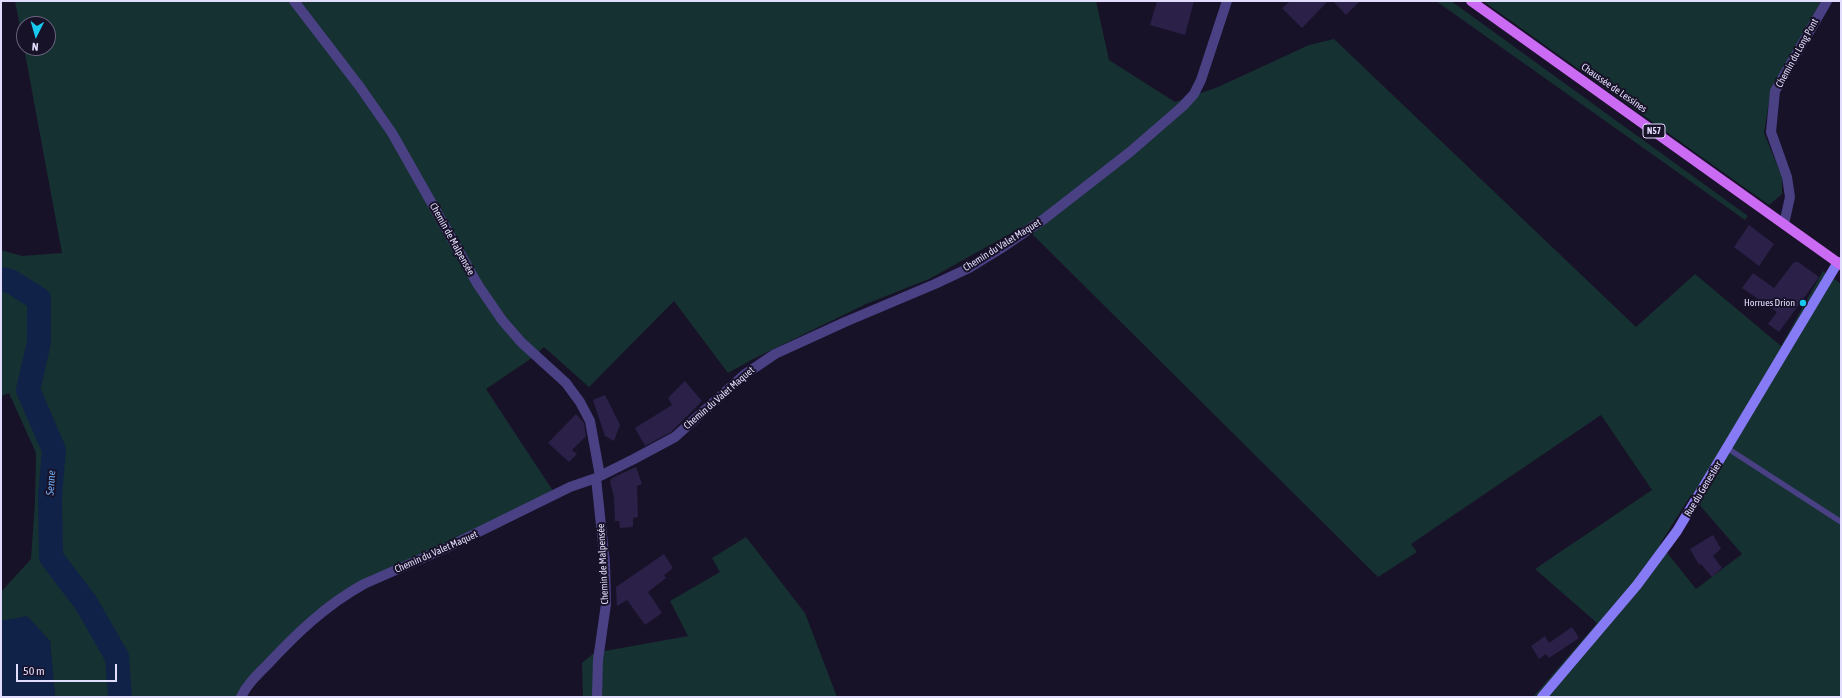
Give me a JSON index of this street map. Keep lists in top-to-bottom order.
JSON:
{
  "streets": {
    "main road": ["Chaussée de Lessines", "N57"],
    "street": [
      "Chemin du Long Pont",
      "Chemin de Malpensée",
      "Chemin du Valet Maquet",
      "Rue du Genestier"
    ]
  },
  "crossings": [
    ["Chemin du Long Pont", "Chaussée de Lessines"],
    ["Chaussée de Lessines", "Rue du Genestier"],
    ["Chemin de Malpensée", "Chemin du Valet Maquet"]
  ],
  "water": ["Senne"],
  "places": ["Horrues Drion"],
  "scale_bar": "50 m",
  "north": "bottom"
}
